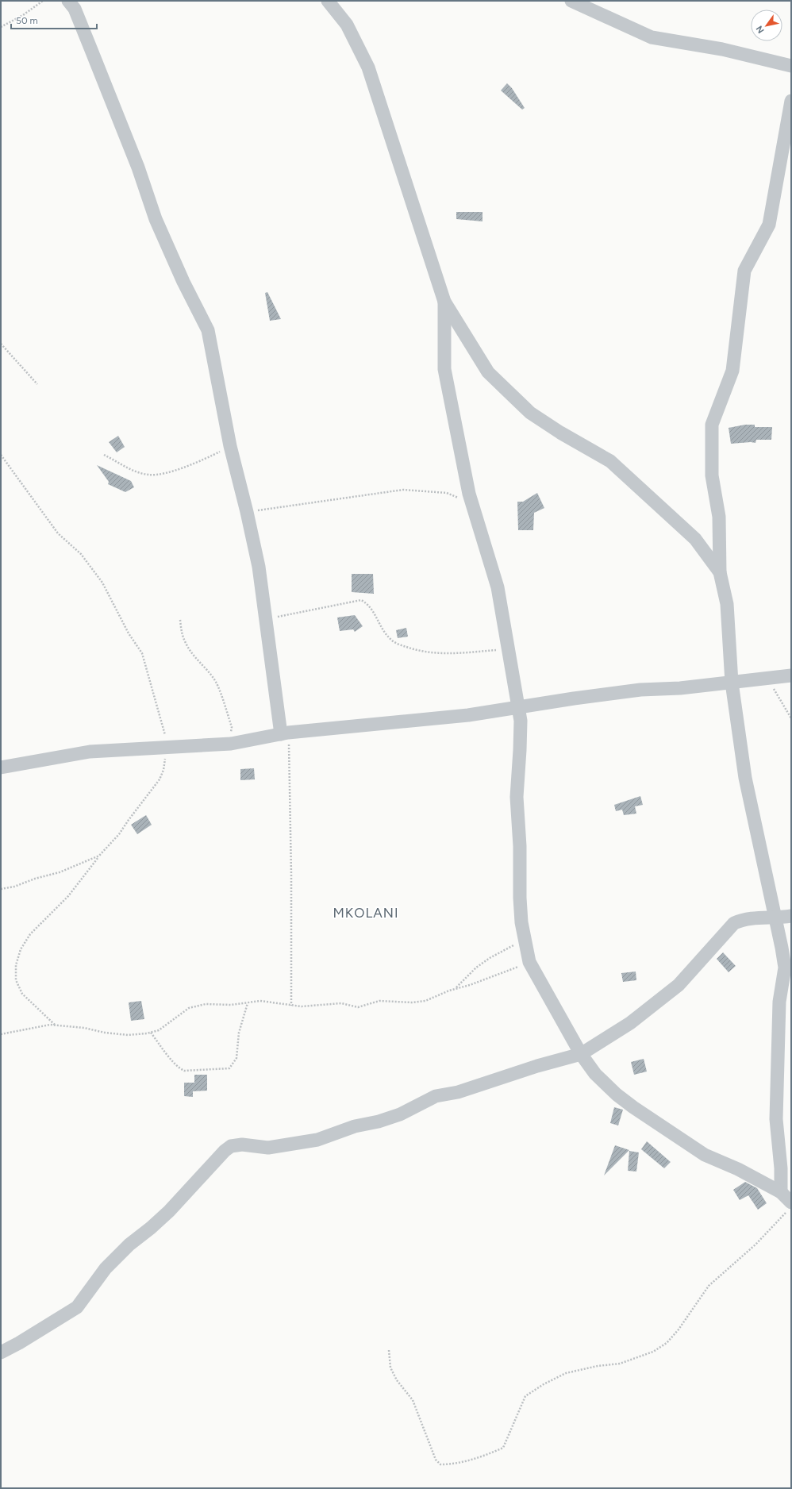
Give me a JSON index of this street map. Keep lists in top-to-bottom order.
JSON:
{
  "districts": ["MKOLANI"],
  "scale_bar": "50 m",
  "north": "bottom left"
}
